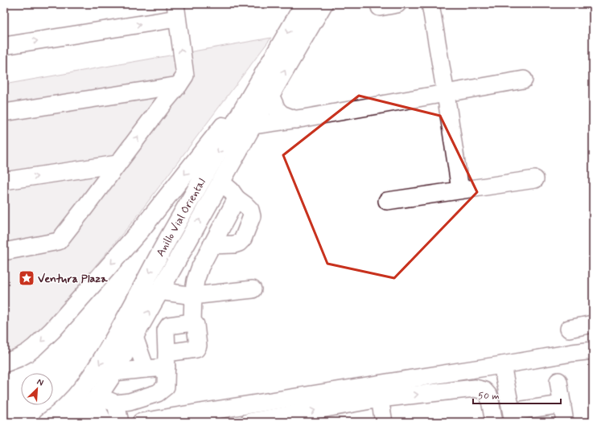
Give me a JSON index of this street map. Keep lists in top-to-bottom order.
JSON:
{
  "streets": {
    "highway": ["Anillo Vial Oriental"]
  },
  "places": {
    "place": ["Ventura Plaza"]
  },
  "scale_bar": "50 m",
  "north": "top right"
}
